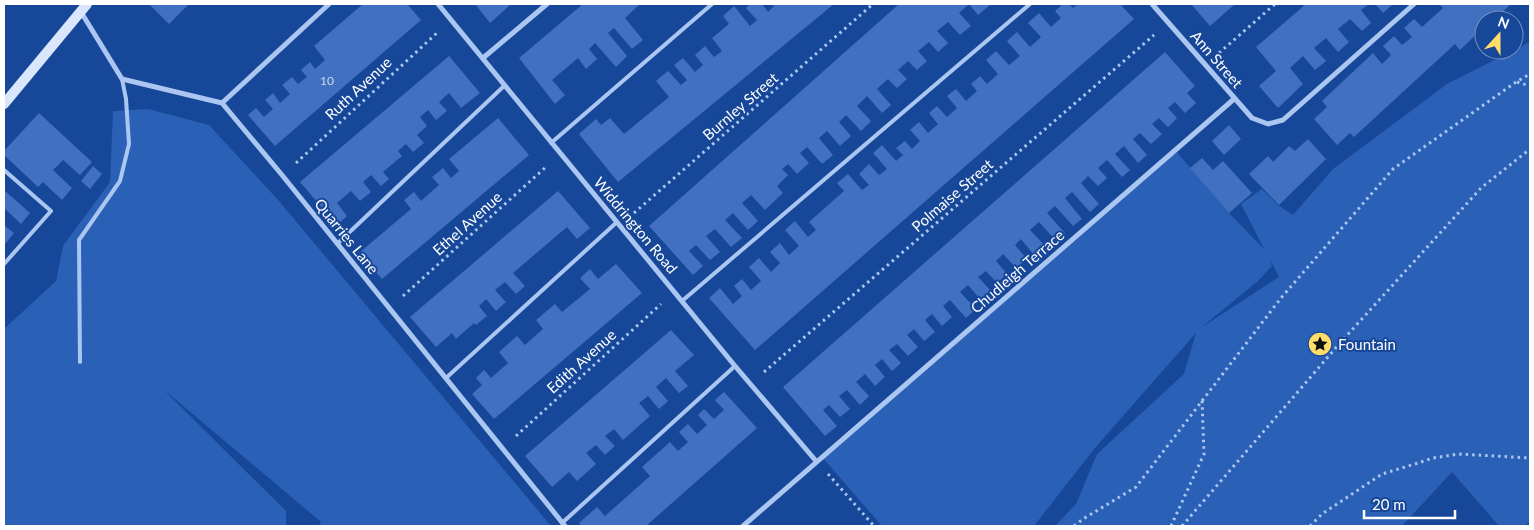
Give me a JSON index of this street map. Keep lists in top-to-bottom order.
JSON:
{
  "streets": {
    "street": [
      "Ann Street",
      "Widdrington Road",
      "Quarries Lane",
      "Chudleigh Terrace"
    ],
    "path": [
      "Ruth Avenue",
      "Burnley Street",
      "Polmaise Street",
      "Ethel Avenue",
      "Edith Avenue"
    ]
  },
  "crossings": [
    ["Ann Street", "Polmaise Street"],
    ["Ann Street", "Chudleigh Terrace"],
    ["Ruth Avenue", "Widdrington Road"],
    ["Ruth Avenue", "Quarries Lane"],
    ["Burnley Street", "Widdrington Road"],
    ["Polmaise Street", "Widdrington Road"],
    ["Ethel Avenue", "Widdrington Road"],
    ["Ethel Avenue", "Quarries Lane"],
    ["Widdrington Road", "Chudleigh Terrace"],
    ["Widdrington Road", "Edith Avenue"],
    ["Quarries Lane", "Edith Avenue"]
  ],
  "places": {
    "place": ["Fountain"]
  },
  "house_numbers": ["10"],
  "scale_bar": "20 m",
  "north": "top"
}
